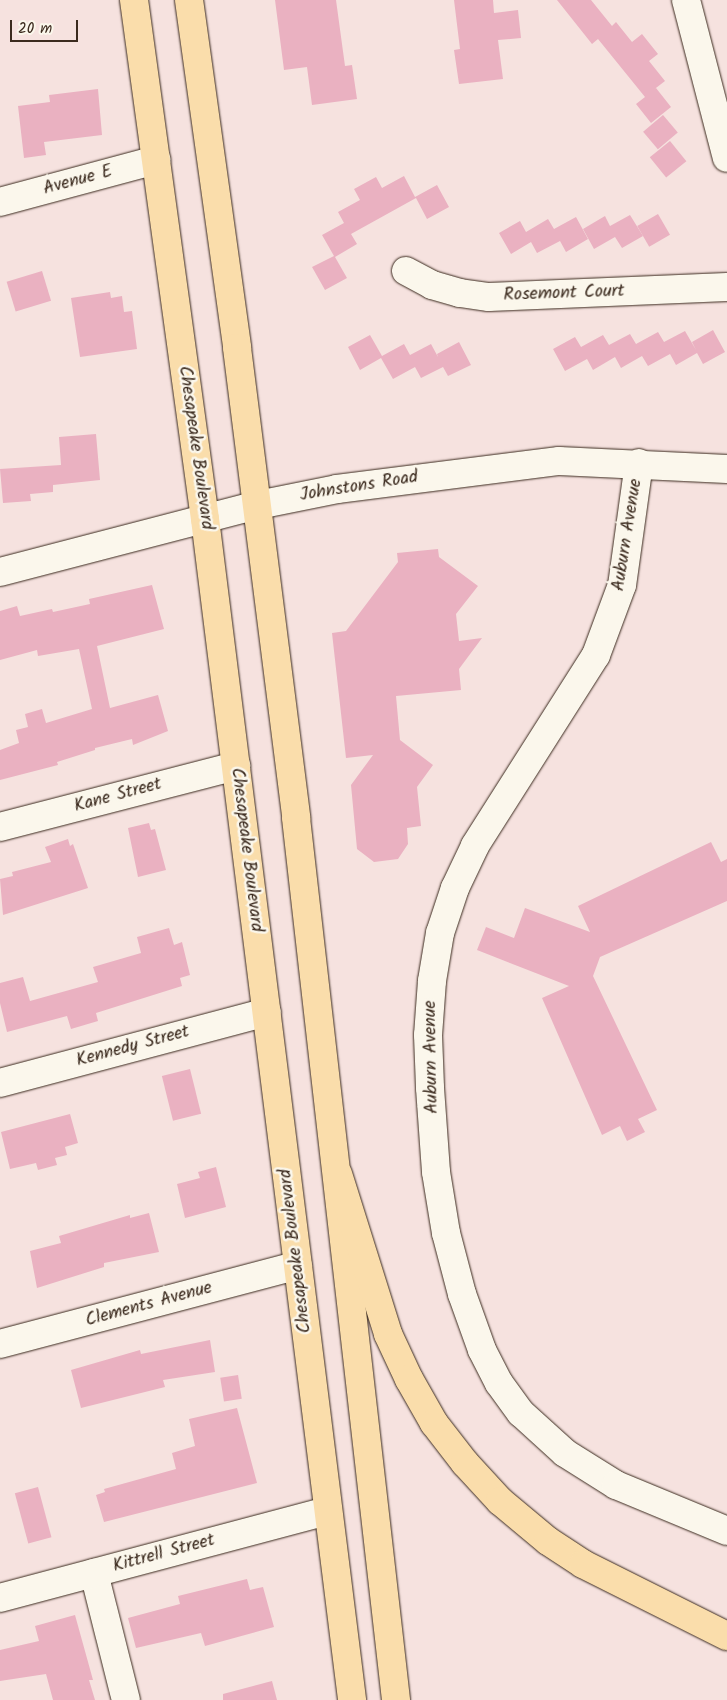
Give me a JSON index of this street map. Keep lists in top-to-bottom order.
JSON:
{
  "streets": {
    "main road": ["Chesapeake Boulevard"],
    "street": [
      "Avenue E",
      "Rosemont Court",
      "Johnstons Road",
      "Auburn Avenue",
      "Kane Street",
      "Kennedy Street",
      "Clements Avenue",
      "Kittrell Street"
    ]
  },
  "crossings": [
    ["Avenue E", "Chesapeake Boulevard"],
    ["Chesapeake Boulevard", "Johnstons Road"],
    ["Chesapeake Boulevard", "Kane Street"],
    ["Chesapeake Boulevard", "Kennedy Street"],
    ["Chesapeake Boulevard", "Clements Avenue"],
    ["Chesapeake Boulevard", "Kittrell Street"],
    ["Johnstons Road", "Auburn Avenue"]
  ],
  "scale_bar": "20 m"
}
